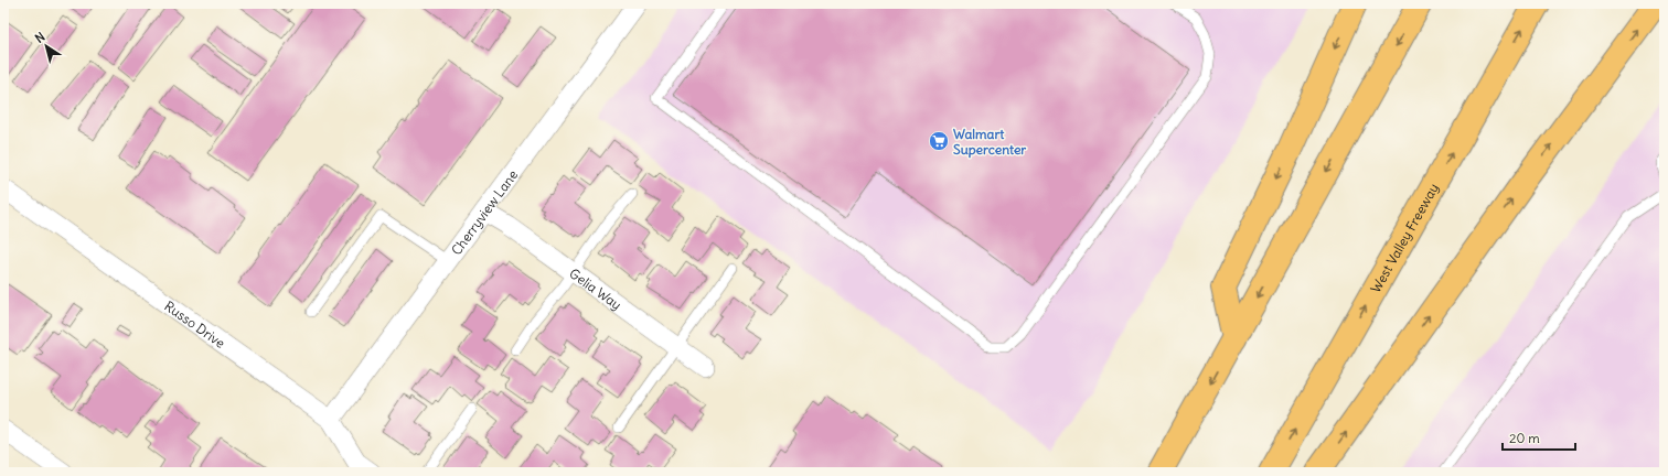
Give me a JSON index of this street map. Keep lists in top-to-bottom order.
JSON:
{
  "streets": {
    "highway": ["West Valley Freeway"],
    "street": ["Cherryview Lane", "Gelia Way", "Russo Drive"]
  },
  "crossings": [
    ["Cherryview Lane", "Gelia Way"],
    ["Cherryview Lane", "Russo Drive"]
  ],
  "places": {
    "supermarket": ["Walmart Supercenter"]
  },
  "scale_bar": "20 m",
  "north": "top left"
}
